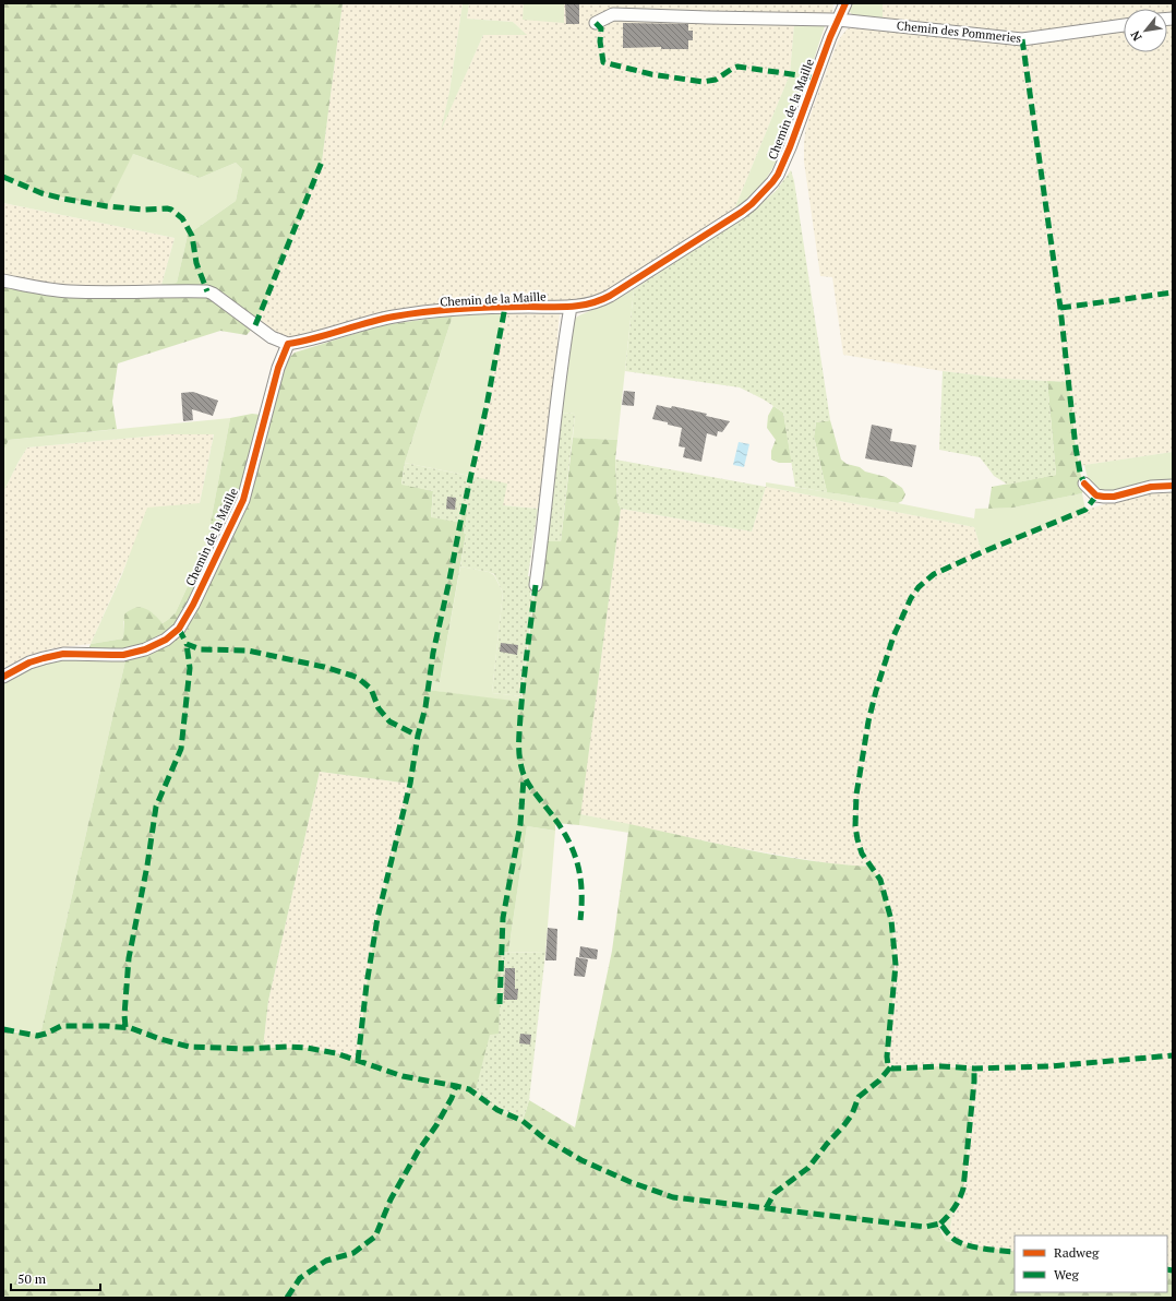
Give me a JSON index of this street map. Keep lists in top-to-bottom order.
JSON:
{
  "streets": {
    "street": ["Chemin des Pommeries", "Chemin de la Maille"]
  },
  "crossings": [
    ["Chemin des Pommeries", "Chemin de la Maille"]
  ],
  "legend": ["Radweg", "Weg"],
  "scale_bar": "50 m",
  "north": "bottom left"
}
